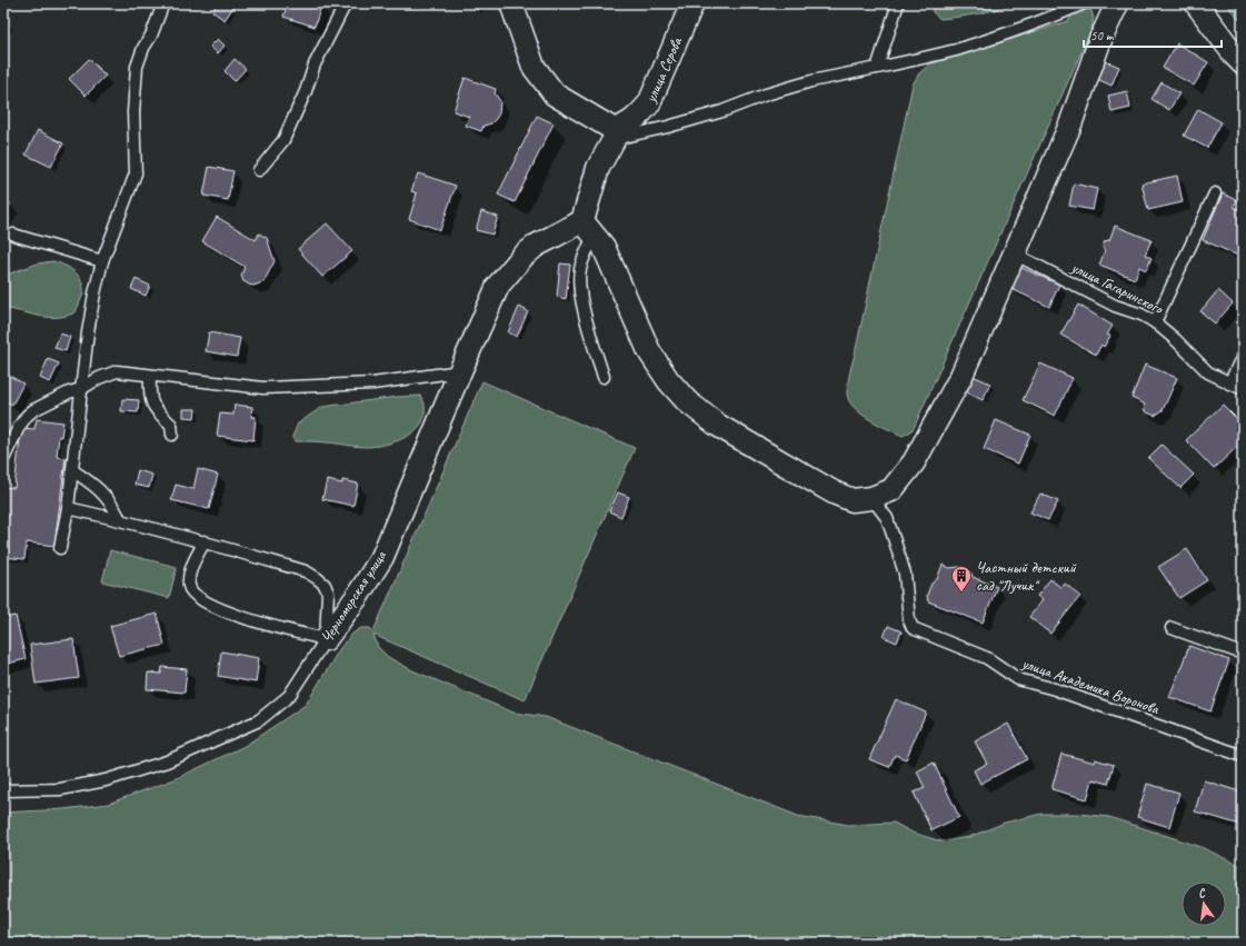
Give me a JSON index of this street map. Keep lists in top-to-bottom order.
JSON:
{
  "streets": {
    "street": ["улица Серова", "Черноморская улица"],
    "lane": ["улица Гагаринского", "улица Академика Воронова"]
  },
  "places": {
    "building": ["Частный детский сад \"Лучик\""]
  },
  "scale_bar": "50 m",
  "north": "top"
}
